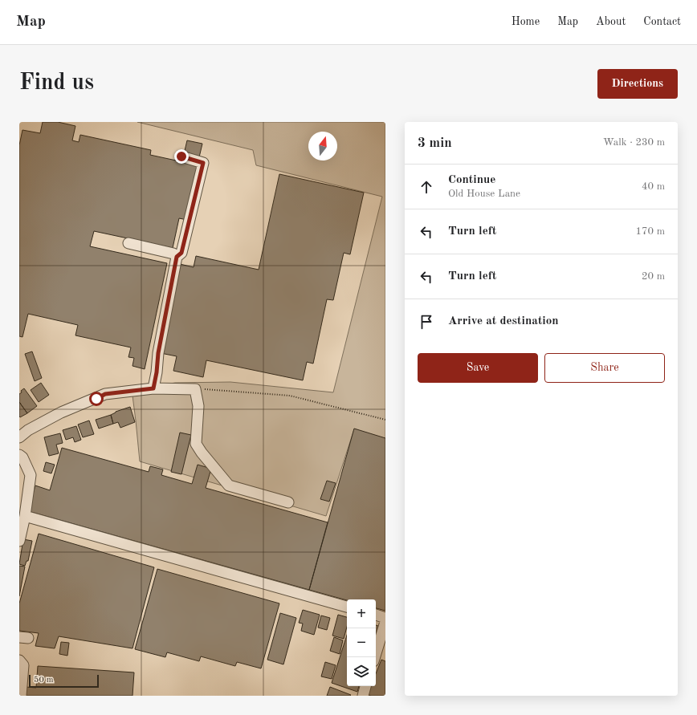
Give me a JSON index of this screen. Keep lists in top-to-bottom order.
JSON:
{
  "scale_bar": "50 m",
  "north": "top",
  "page": {
    "header": "Map",
    "nav": [
      "Home",
      "Map",
      "About",
      "Contact"
    ],
    "buttons": [
      "Directions",
      ["Save", "Share"]
    ],
    "title": "Find us",
    "heading": ["3 min", "Walk · 230 m"],
    "list": [
      ["Continue", "Old House Lane", "40 m"],
      ["Turn left", "170 m"],
      ["Turn left", "20 m"],
      "Arrive at destination"
    ],
    "map_buttons": ["+", "−"],
    "scale": "50 m"
  }
}
